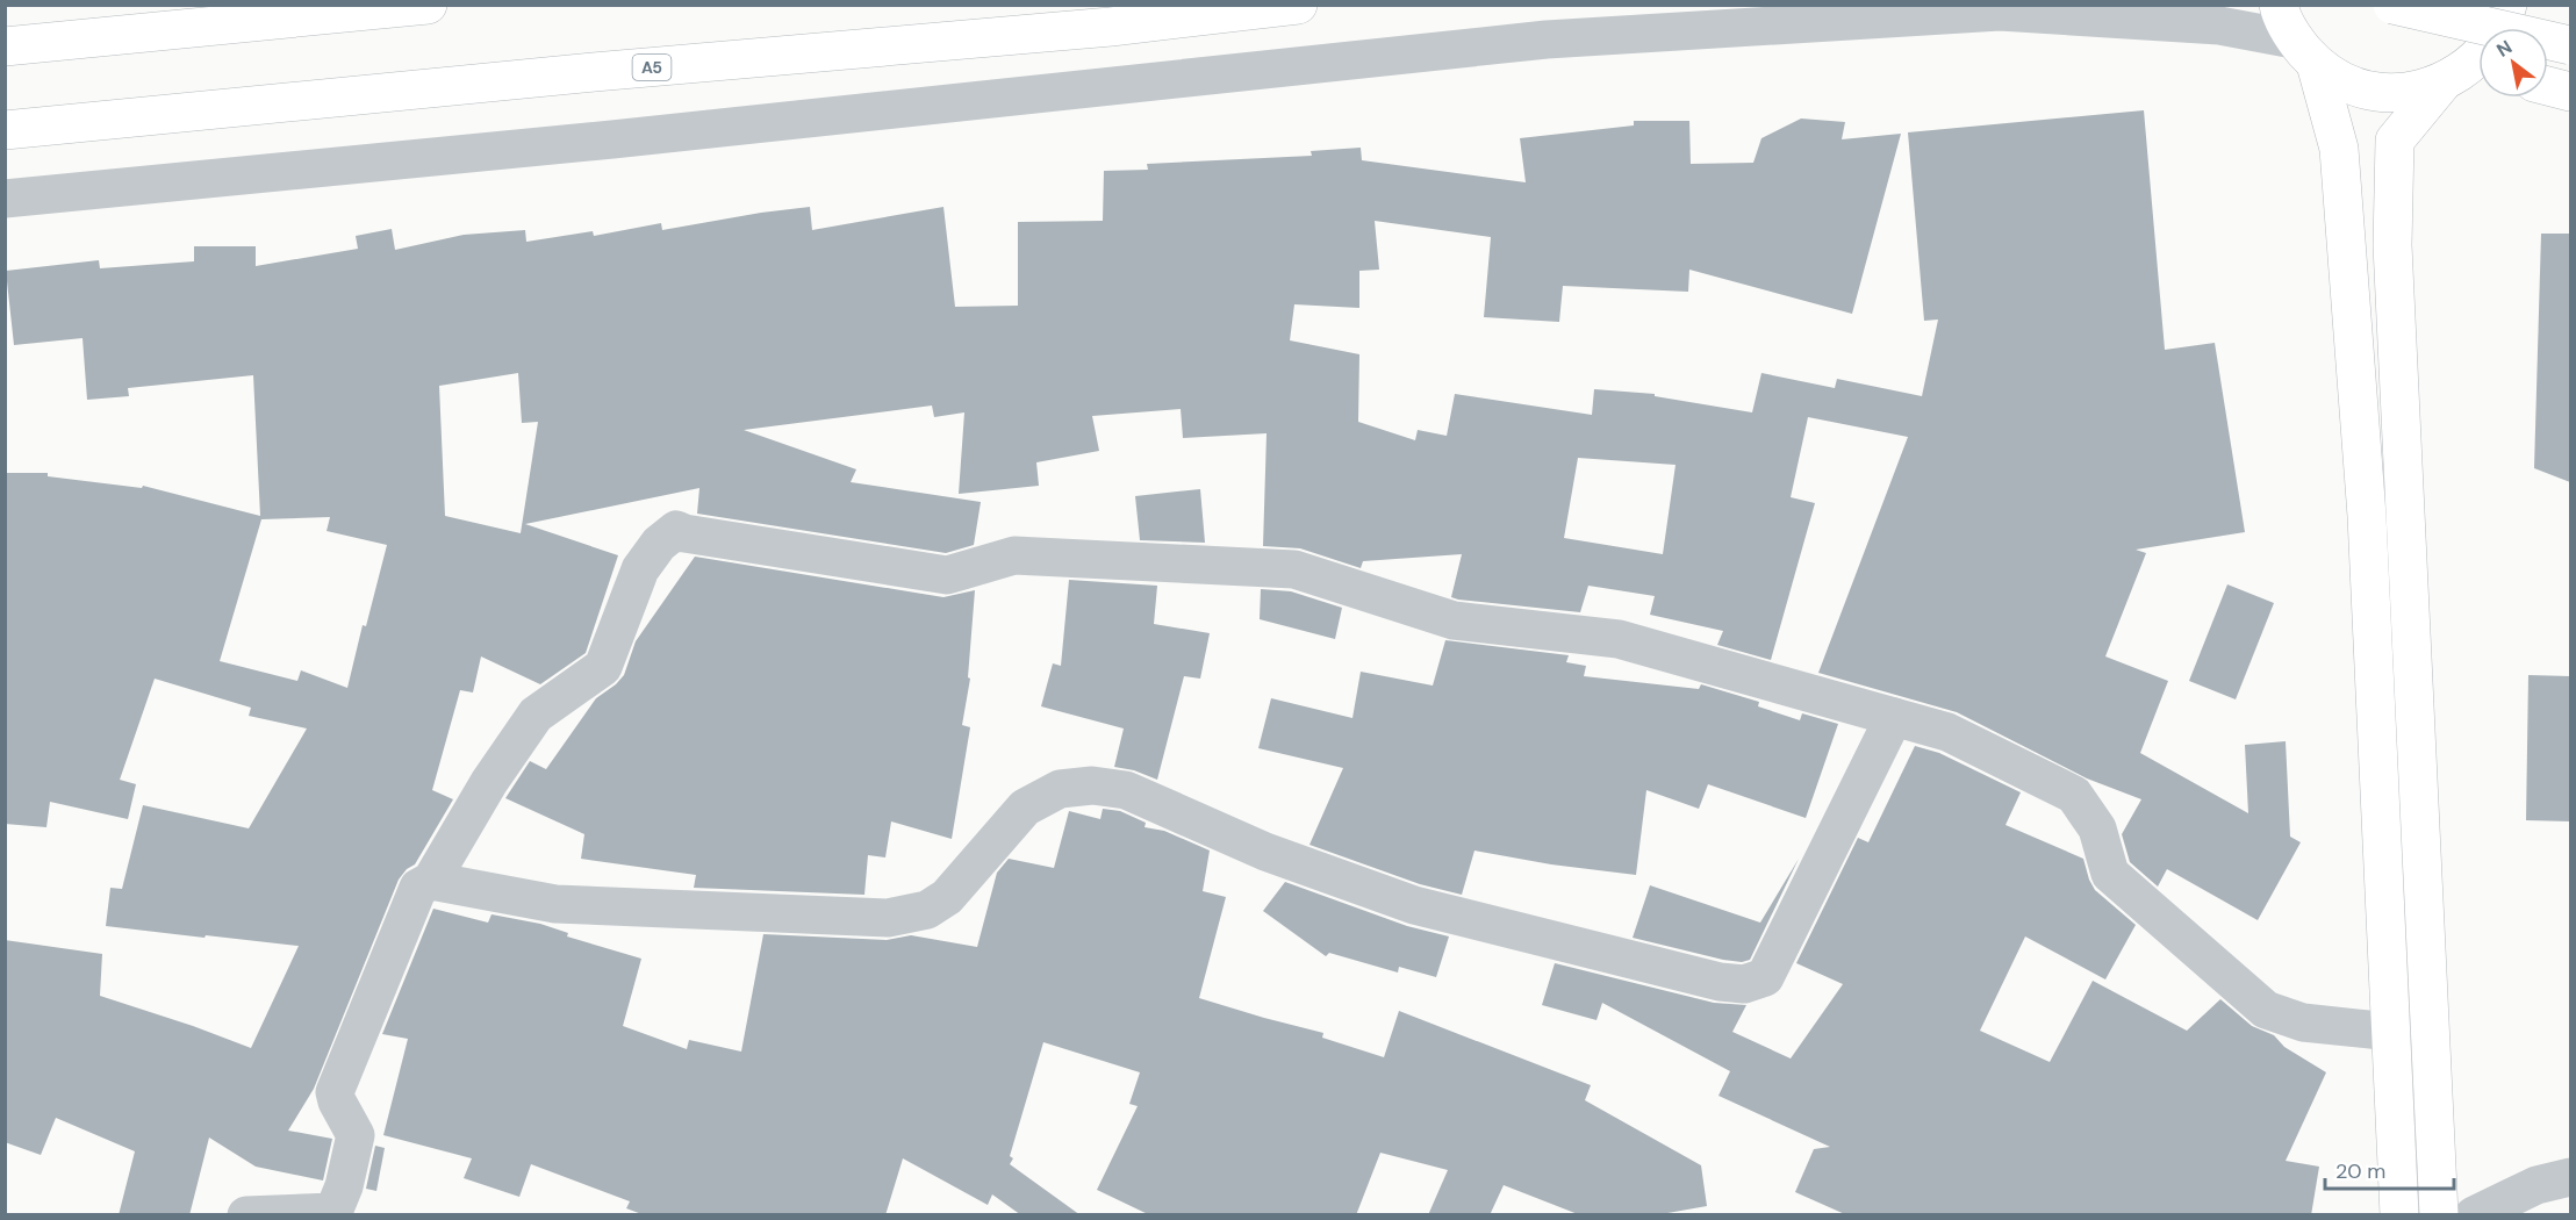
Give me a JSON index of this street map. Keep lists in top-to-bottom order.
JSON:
{
  "streets": {
    "main road": ["A5"]
  },
  "scale_bar": "20 m",
  "north": "top left"
}
